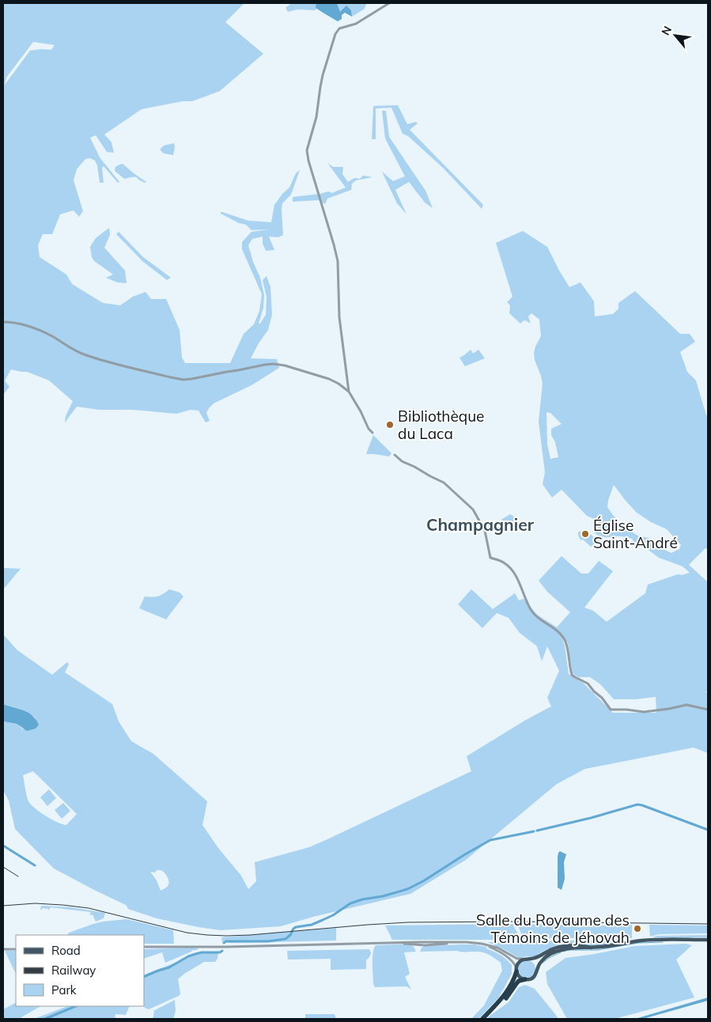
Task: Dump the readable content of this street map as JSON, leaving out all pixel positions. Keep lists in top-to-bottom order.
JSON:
{
  "districts": ["Champagnier"],
  "places": ["Bibliothèque du Laca", "Église Saint-André", "Salle du Royaume des Témoins de Jéhovah"],
  "legend": ["Road", "Railway", "Park"],
  "north": "top left"
}
